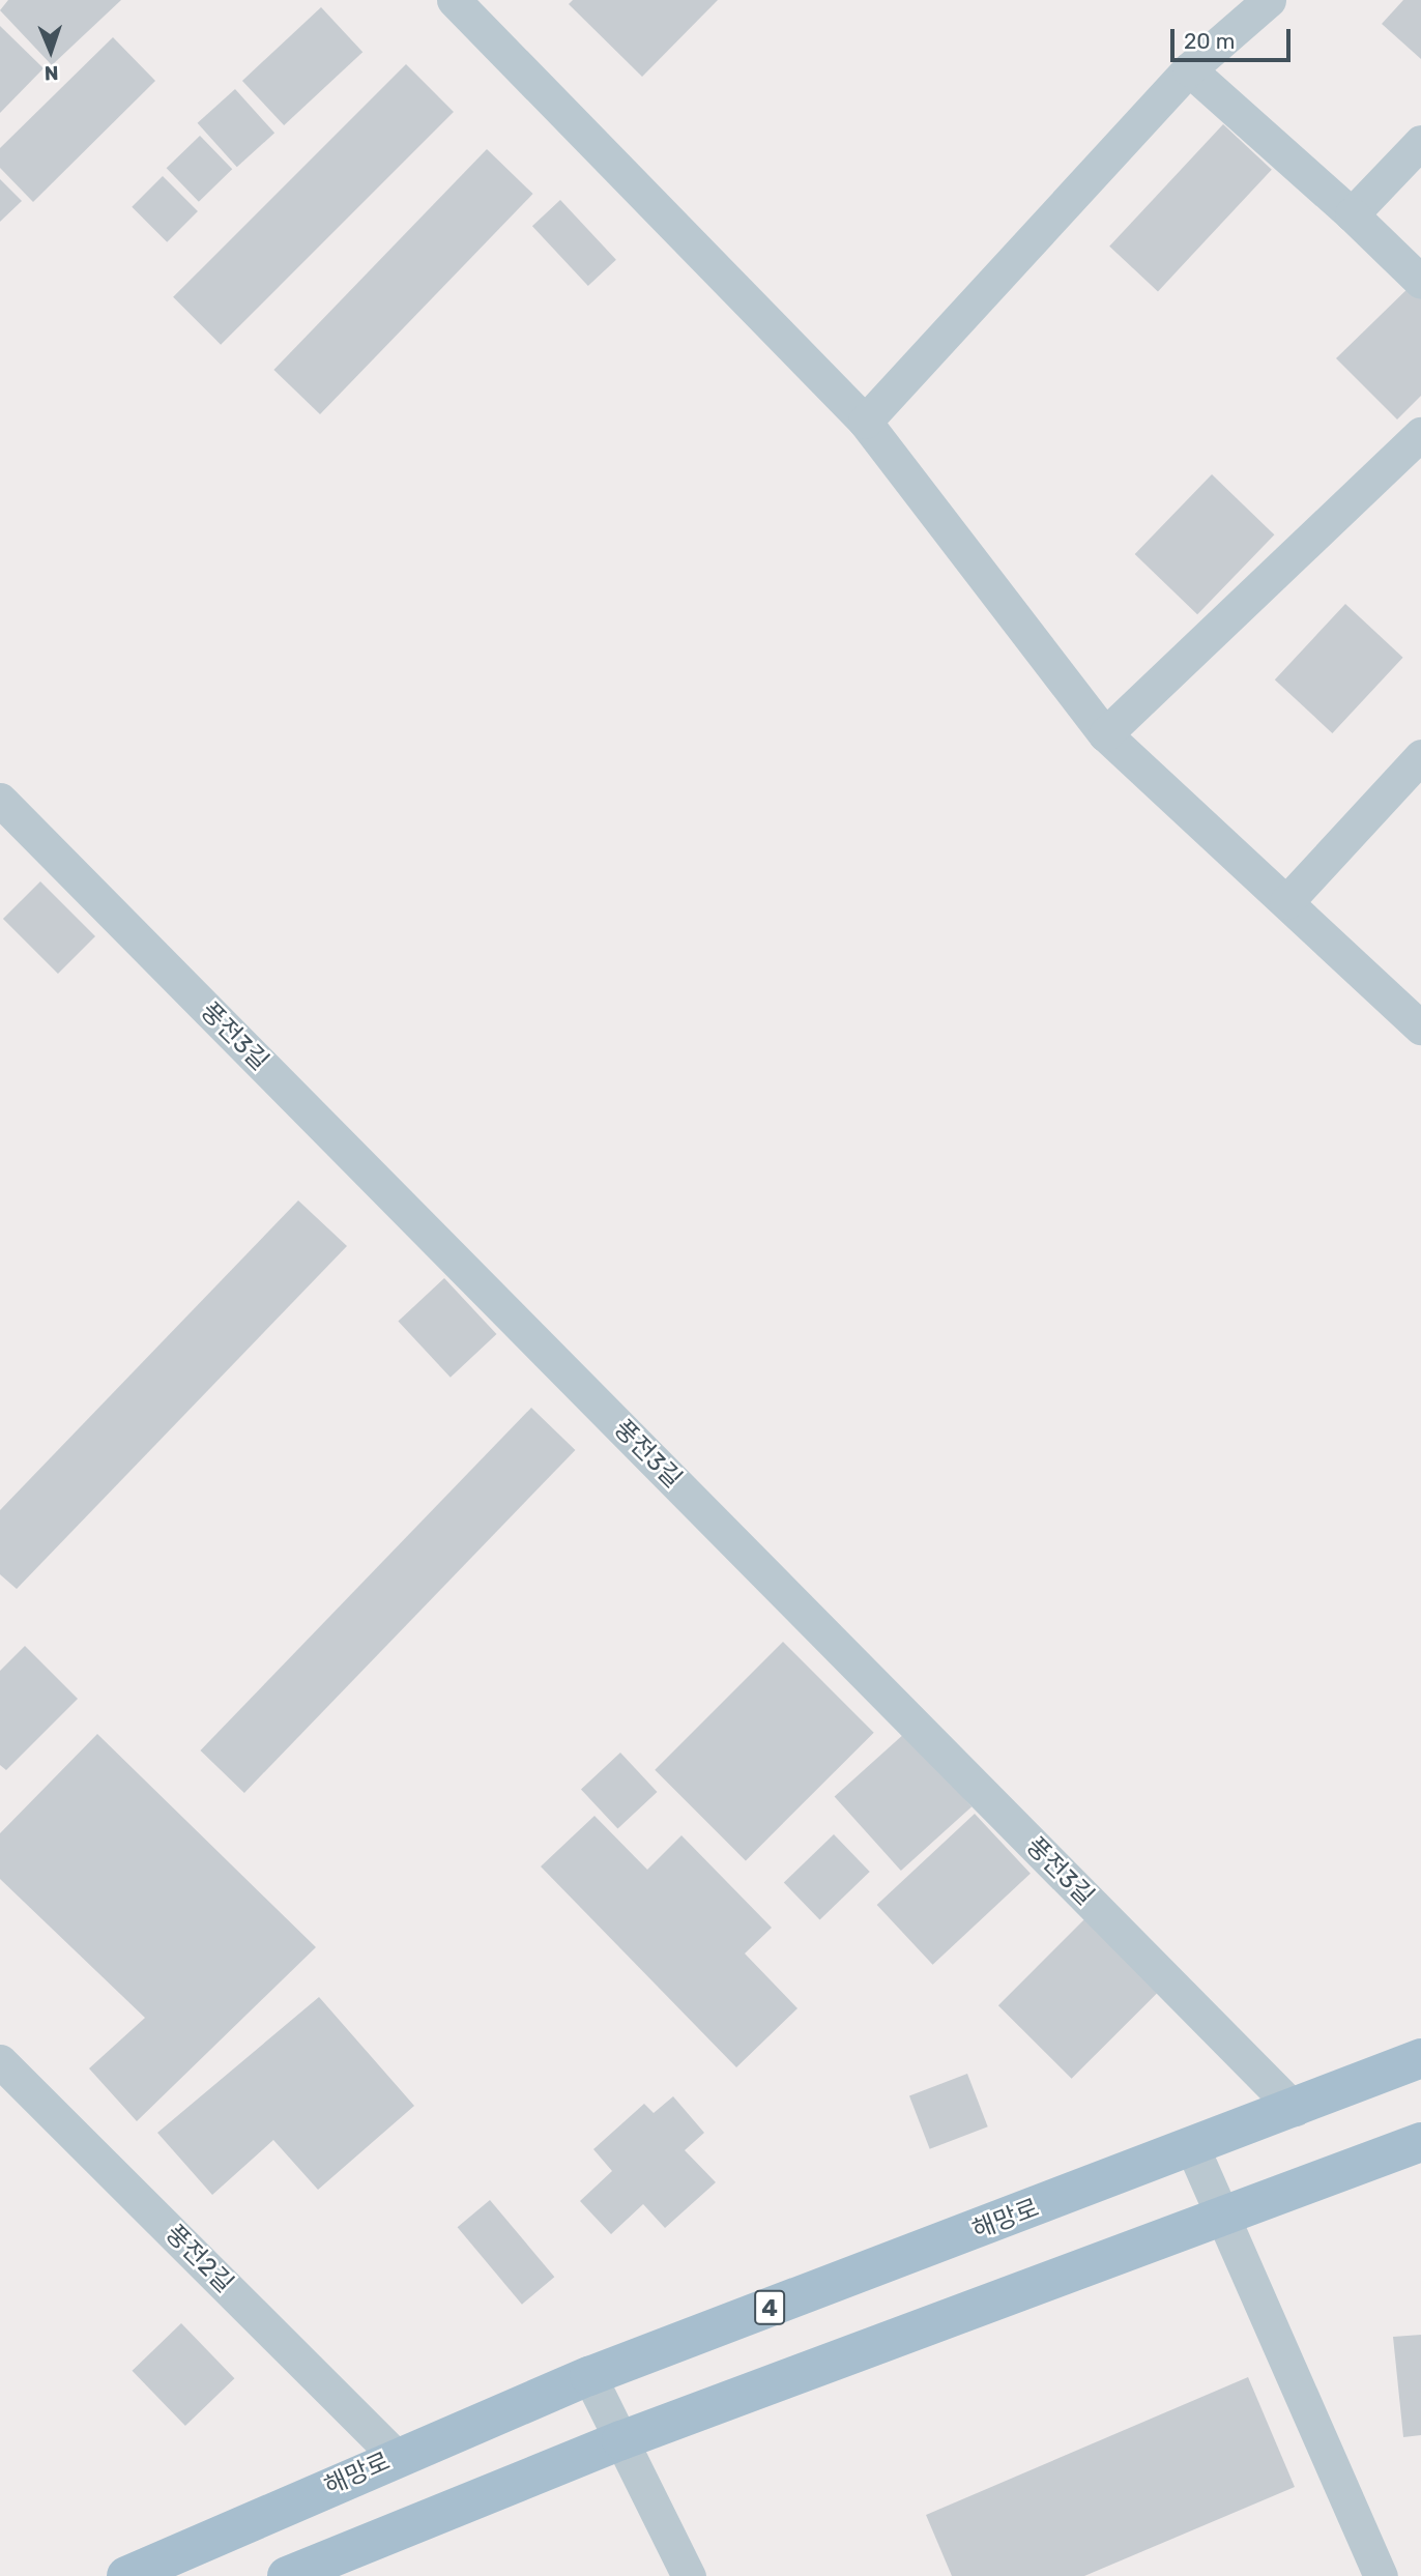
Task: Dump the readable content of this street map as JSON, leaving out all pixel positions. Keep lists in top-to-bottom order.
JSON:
{
  "streets": {
    "main road": ["해망로", "4"],
    "street": ["풍전3길", "풍전2길"]
  },
  "crossings": [
    ["풍전3길", "해망로"],
    ["해망로", "풍전2길"]
  ],
  "scale_bar": "20 m",
  "north": "bottom"
}
